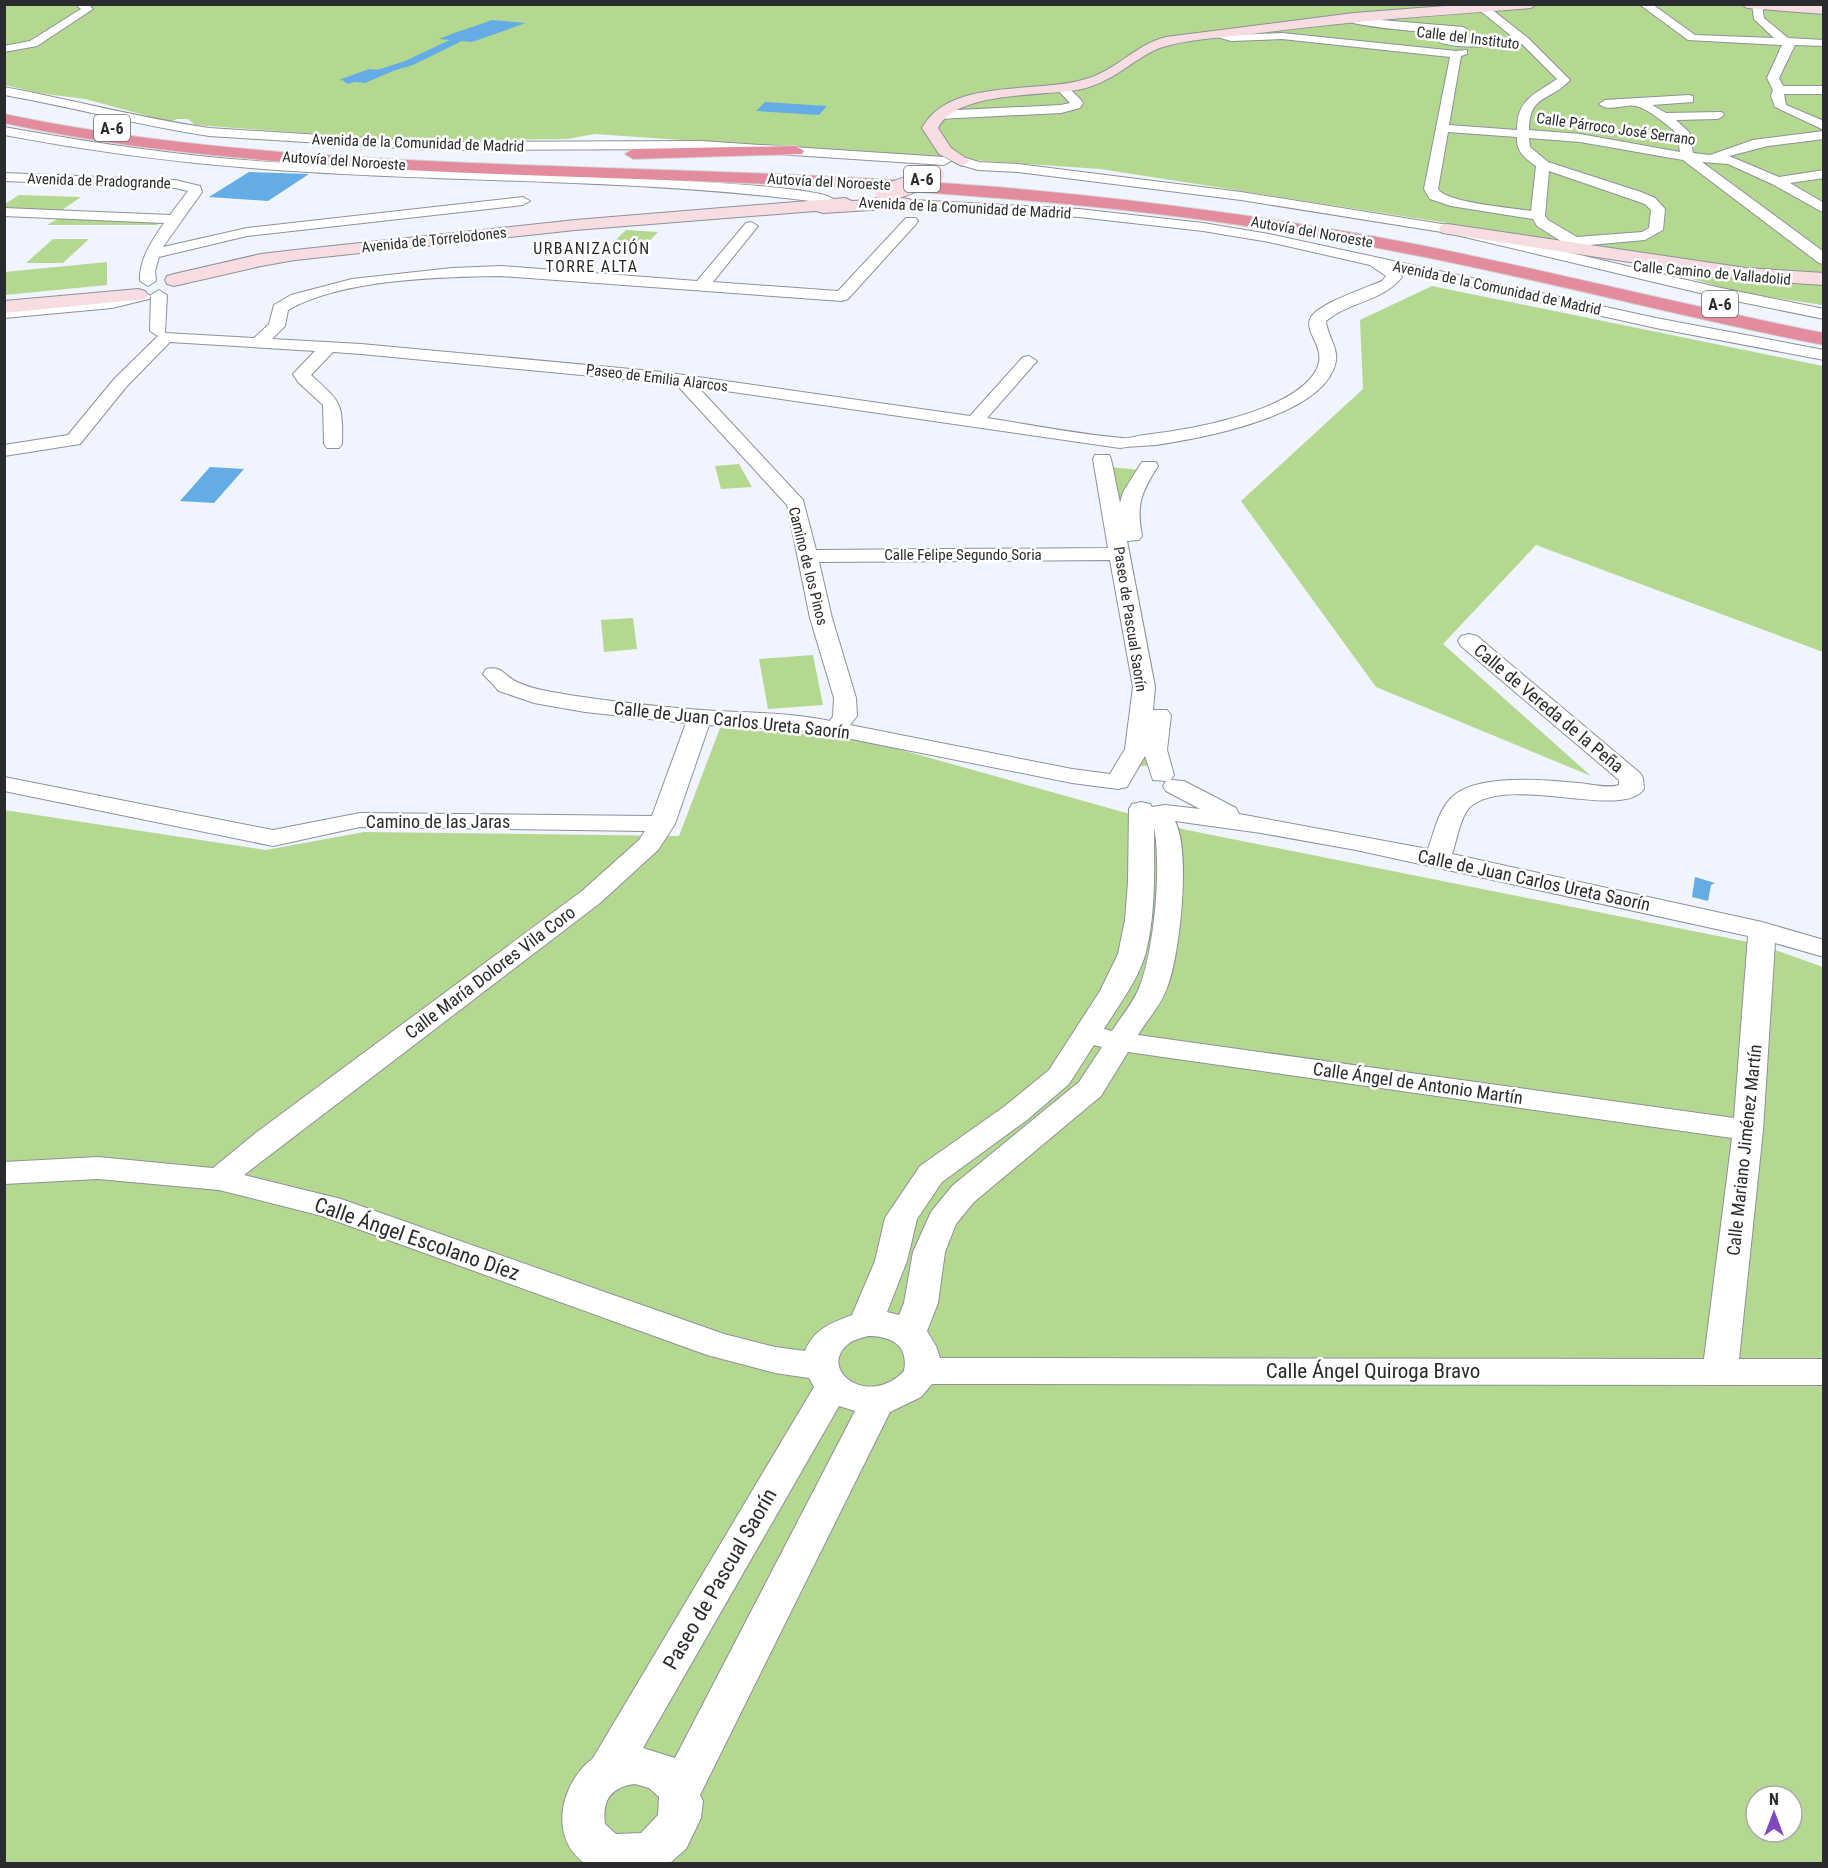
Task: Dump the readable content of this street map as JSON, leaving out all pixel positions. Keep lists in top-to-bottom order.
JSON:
{
  "streets": {
    "highway": ["A-6", "Autovía del Noroeste"],
    "street": [
      "Calle del Instituto",
      "Calle Párroco José Serrano",
      "Avenida de la Comunidad de Madrid",
      "Avenida de Pradogrande",
      "Avenida de Torrelodones",
      "Calle Camino de Valladolid",
      "Paseo de Emilia Alarcos",
      "Calle Felipe Segundo Soria",
      "Camino de los Pinos",
      "Paseo de Pascual Saorín",
      "Calle de Vereda de la Peña",
      "Calle de Juan Carlos Ureta Saorín",
      "Camino de las Jaras",
      "Calle María Dolores Vila Coro",
      "Calle Ángel de Antonio Martín",
      "Calle Mariano Jiménez Martín",
      "Calle Ángel Escolano Díez",
      "Calle Ángel Quiroga Bravo"
    ]
  },
  "crossings": [
    ["Avenida de la Comunidad de Madrid", "Autovía del Noroeste"],
    ["Avenida de la Comunidad de Madrid", "Avenida de Torrelodones"],
    ["Autovía del Noroeste", "Avenida de Torrelodones"],
    ["Avenida de Pradogrande", "Avenida de Torrelodones"],
    ["Avenida de Pradogrande", "Paseo de Emilia Alarcos"],
    ["Paseo de Emilia Alarcos", "Camino de los Pinos"],
    ["Paseo de Emilia Alarcos", "Paseo de Pascual Saorín"],
    ["Calle Felipe Segundo Soria", "Camino de los Pinos"],
    ["Calle Felipe Segundo Soria", "Paseo de Pascual Saorín"],
    ["Camino de los Pinos", "Calle de Juan Carlos Ureta Saorín"],
    ["Paseo de Pascual Saorín", "Calle de Juan Carlos Ureta Saorín"],
    ["Paseo de Pascual Saorín", "Calle Ángel Escolano Díez"],
    ["Paseo de Pascual Saorín", "Calle Ángel Quiroga Bravo"],
    ["Calle de Vereda de la Peña", "Calle de Juan Carlos Ureta Saorín"],
    ["Calle de Juan Carlos Ureta Saorín", "Calle María Dolores Vila Coro"],
    ["Calle de Juan Carlos Ureta Saorín", "Calle Mariano Jiménez Martín"],
    ["Camino de las Jaras", "Calle María Dolores Vila Coro"],
    ["Calle María Dolores Vila Coro", "Calle Ángel Escolano Díez"],
    ["Calle Ángel de Antonio Martín", "Calle Mariano Jiménez Martín"],
    ["Calle Mariano Jiménez Martín", "Calle Ángel Quiroga Bravo"],
    ["Calle Ángel Escolano Díez", "Calle Ángel Quiroga Bravo"]
  ],
  "districts": ["URBANIZACIÓN TORRE ALTA"],
  "north": "top"
}
